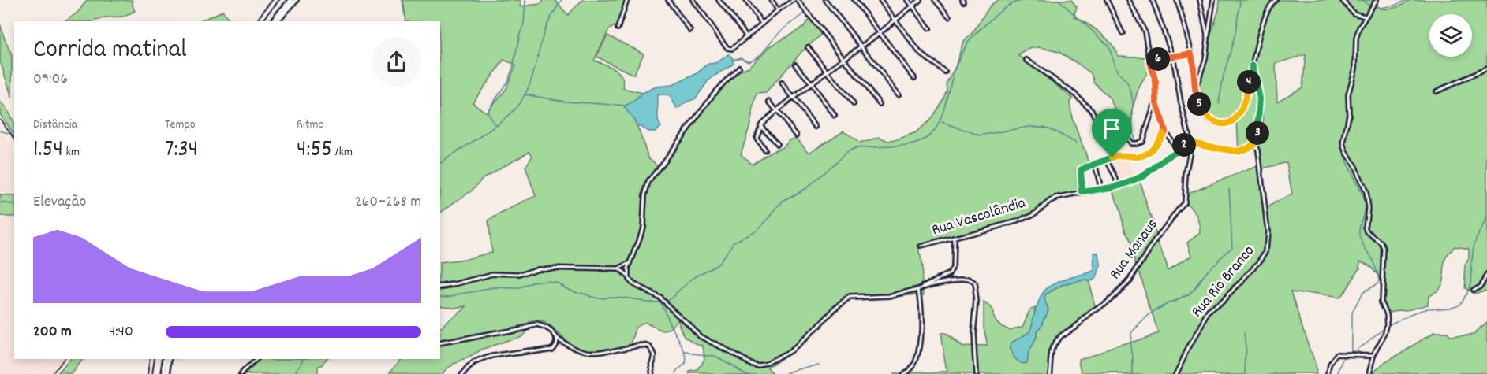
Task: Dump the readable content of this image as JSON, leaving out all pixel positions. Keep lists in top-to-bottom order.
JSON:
{
  "streets": {
    "street": ["Rua Vascolândia", "Rua Manaus", "Rua Rio Branco"]
  },
  "crossings": [
    ["Rua Vascolândia", "Rua Manaus"]
  ],
  "page": {
    "heading": ["Corrida matinal", "09:06"],
    "pins": [
      "6",
      "4",
      "5",
      "3",
      "2"
    ],
    "stats": [
      ["Distância", "1.54 km"],
      ["Tempo", "7:34"],
      ["Ritmo", "4:55 /km"]
    ],
    "chart": ["Elevação", "260–268 m"],
    "list": [
      {
        "name": "200 m",
        "note": "4:40"
      }
    ]
  }
}
